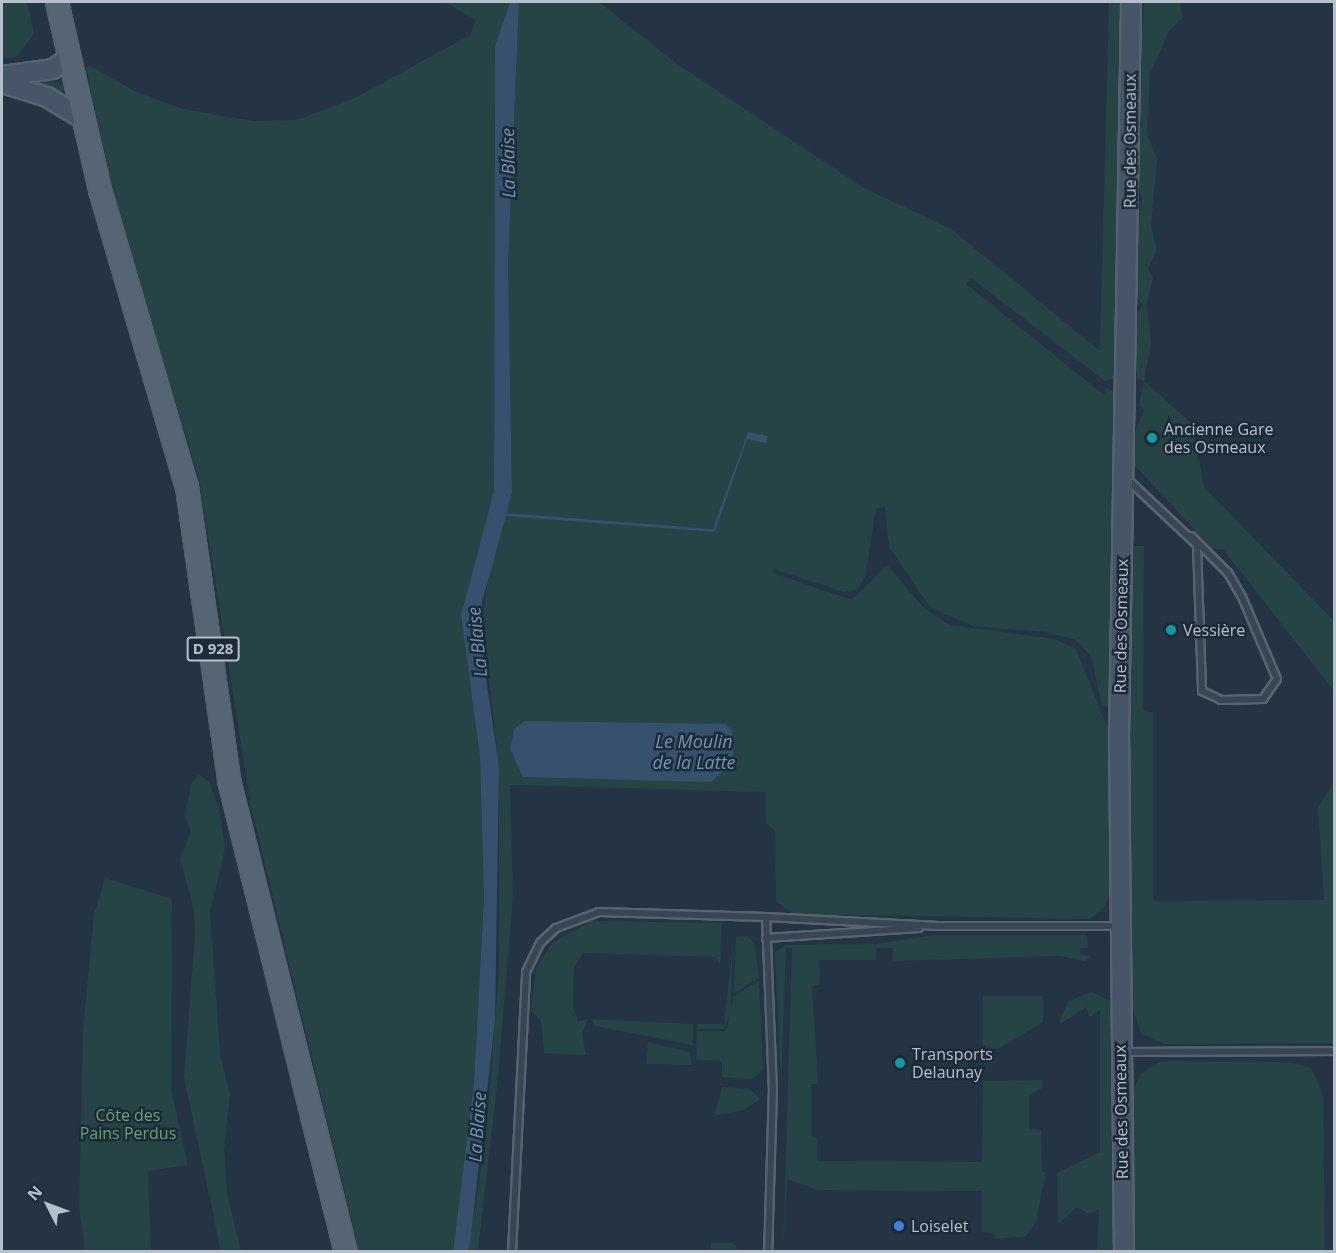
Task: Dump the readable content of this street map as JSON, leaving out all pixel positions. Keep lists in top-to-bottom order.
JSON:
{
  "streets": {
    "main road": ["Rue des Osmeaux", "D 928"]
  },
  "water": ["La Blaise", "Le Moulin de la Latte"],
  "parks": ["Côte des Pains Perdus"],
  "places": [
    "Ancienne Gare des Osmeaux",
    "Vessière",
    "Transports Delaunay",
    "Loiselet"
  ],
  "north": "top left"
}
